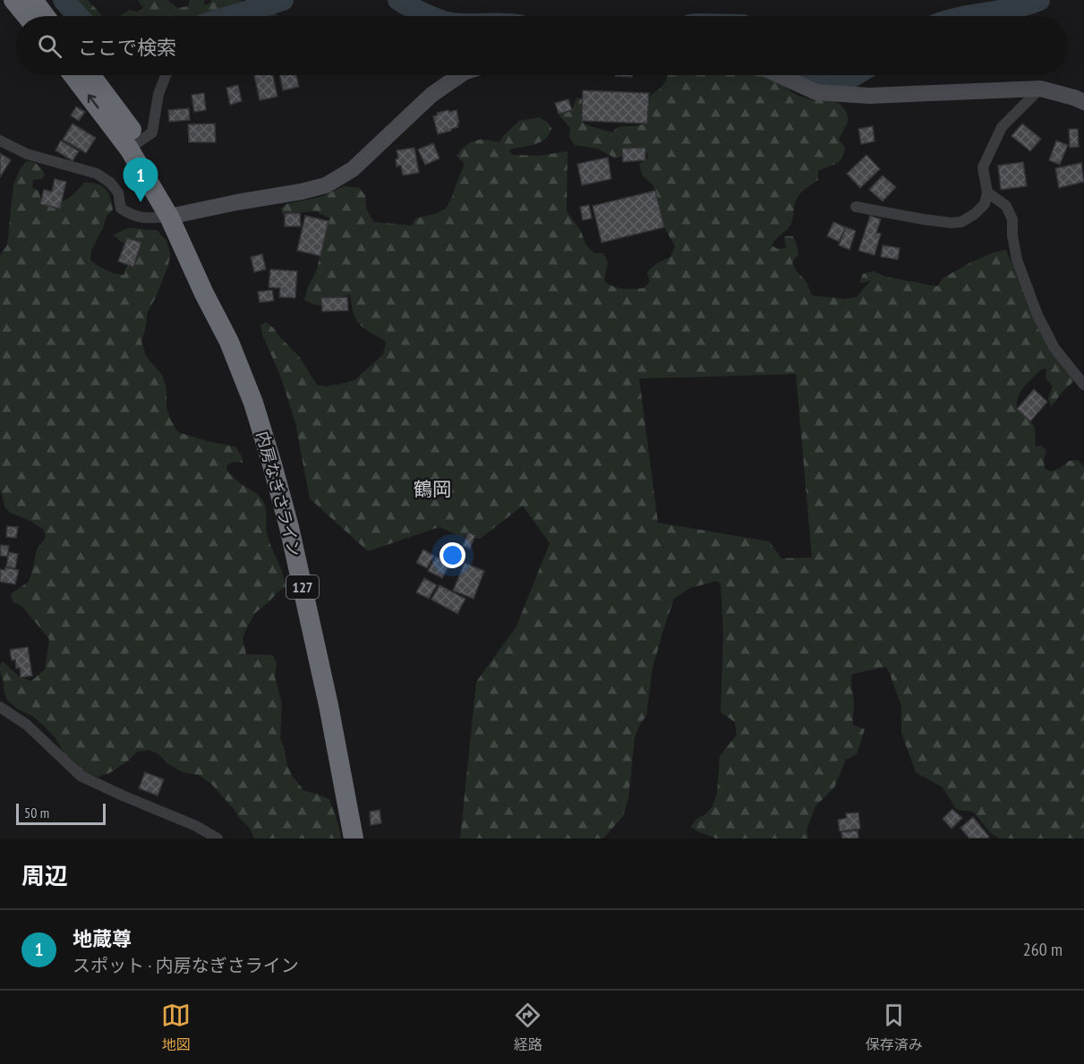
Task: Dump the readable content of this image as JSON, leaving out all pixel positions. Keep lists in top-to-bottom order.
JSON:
{
  "streets": {
    "highway": ["内房なぎさライン", "127"]
  },
  "districts": ["鶴岡"],
  "scale_bar": "50 m",
  "page": {
    "search": "ここで検索",
    "pins": "1",
    "scale": "50 m",
    "heading": "周辺",
    "list": [
      {
        "mark": "1",
        "name": "地蔵尊",
        "note": "スポット · 内房なぎさライン",
        "value": "260 m"
      }
    ],
    "nav": ["地図", "経路", "保存済み"]
  }
}
